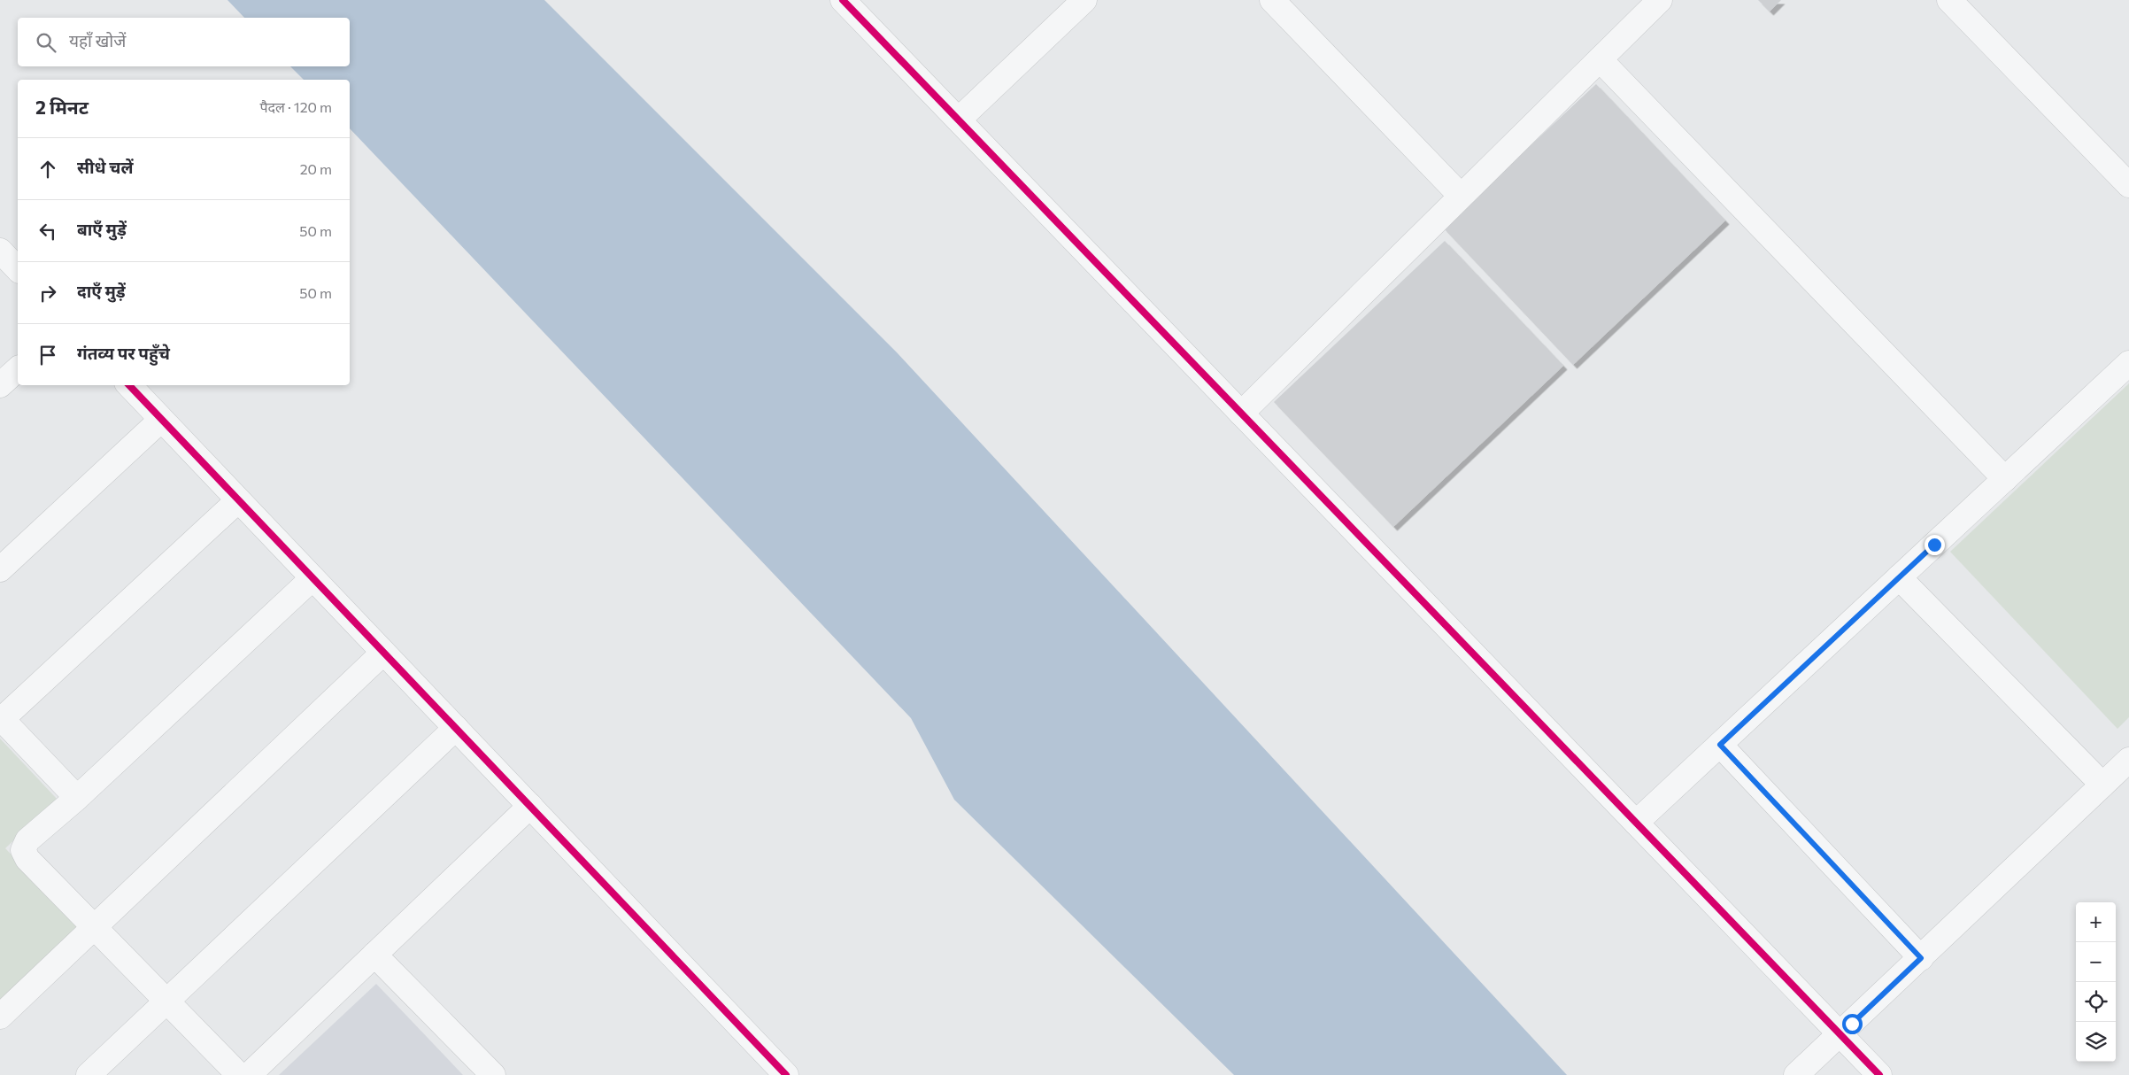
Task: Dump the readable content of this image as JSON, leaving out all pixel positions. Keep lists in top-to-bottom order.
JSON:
{
  "page": {
    "search": "यहाँ खोजें",
    "heading": ["2 मिनट", "पैदल · 120 m"],
    "list": [
      ["सीधे चलें", "20 m"],
      ["बाएँ मुड़ें", "50 m"],
      ["दाएँ मुड़ें", "50 m"],
      "गंतव्य पर पहुँचे"
    ],
    "map_buttons": ["+", "−"]
  }
}
